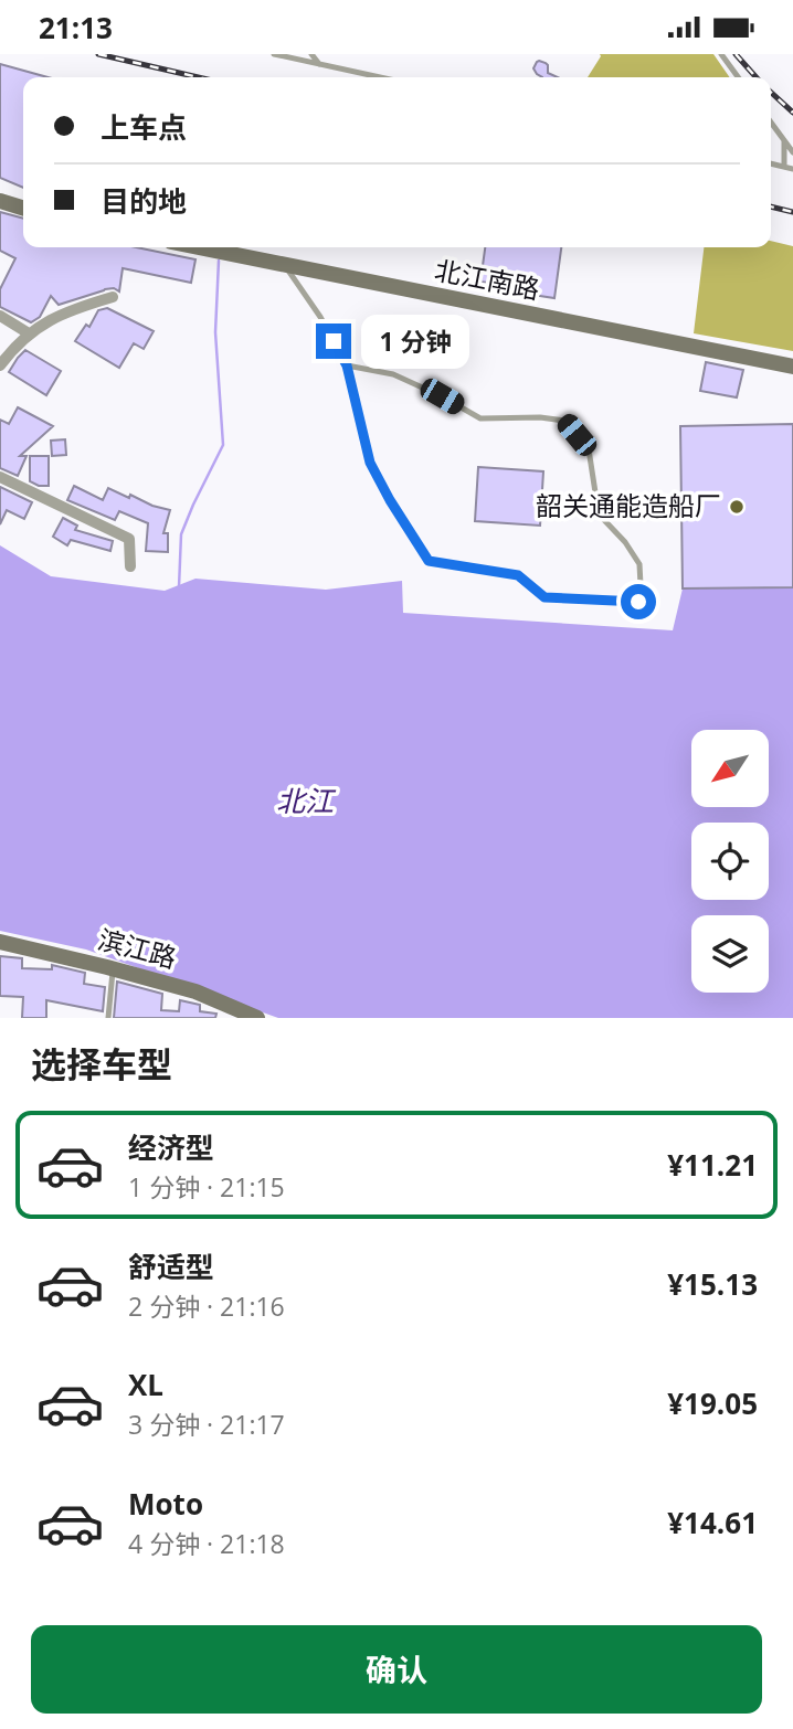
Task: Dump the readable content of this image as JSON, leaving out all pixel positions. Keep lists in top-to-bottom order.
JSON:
{
  "streets": {
    "street": ["北江南路", "滨江路"]
  },
  "water": ["北江"],
  "places": ["韶关通能造船厂"],
  "north": "bottom left",
  "page": {
    "status": "21:13",
    "banner": ["上车点", "目的地"],
    "bubble": "1 分钟",
    "heading": "选择车型",
    "list": [
      {
        "name": "经济型",
        "note": "1 分钟 · 21:15",
        "value": "¥11.21"
      },
      {
        "name": "舒适型",
        "note": "2 分钟 · 21:16",
        "value": "¥15.13"
      },
      {
        "name": "XL",
        "note": "3 分钟 · 21:17",
        "value": "¥19.05"
      },
      {
        "name": "Moto",
        "note": "4 分钟 · 21:18",
        "value": "¥14.61"
      }
    ],
    "buttons": "确认"
  }
}
